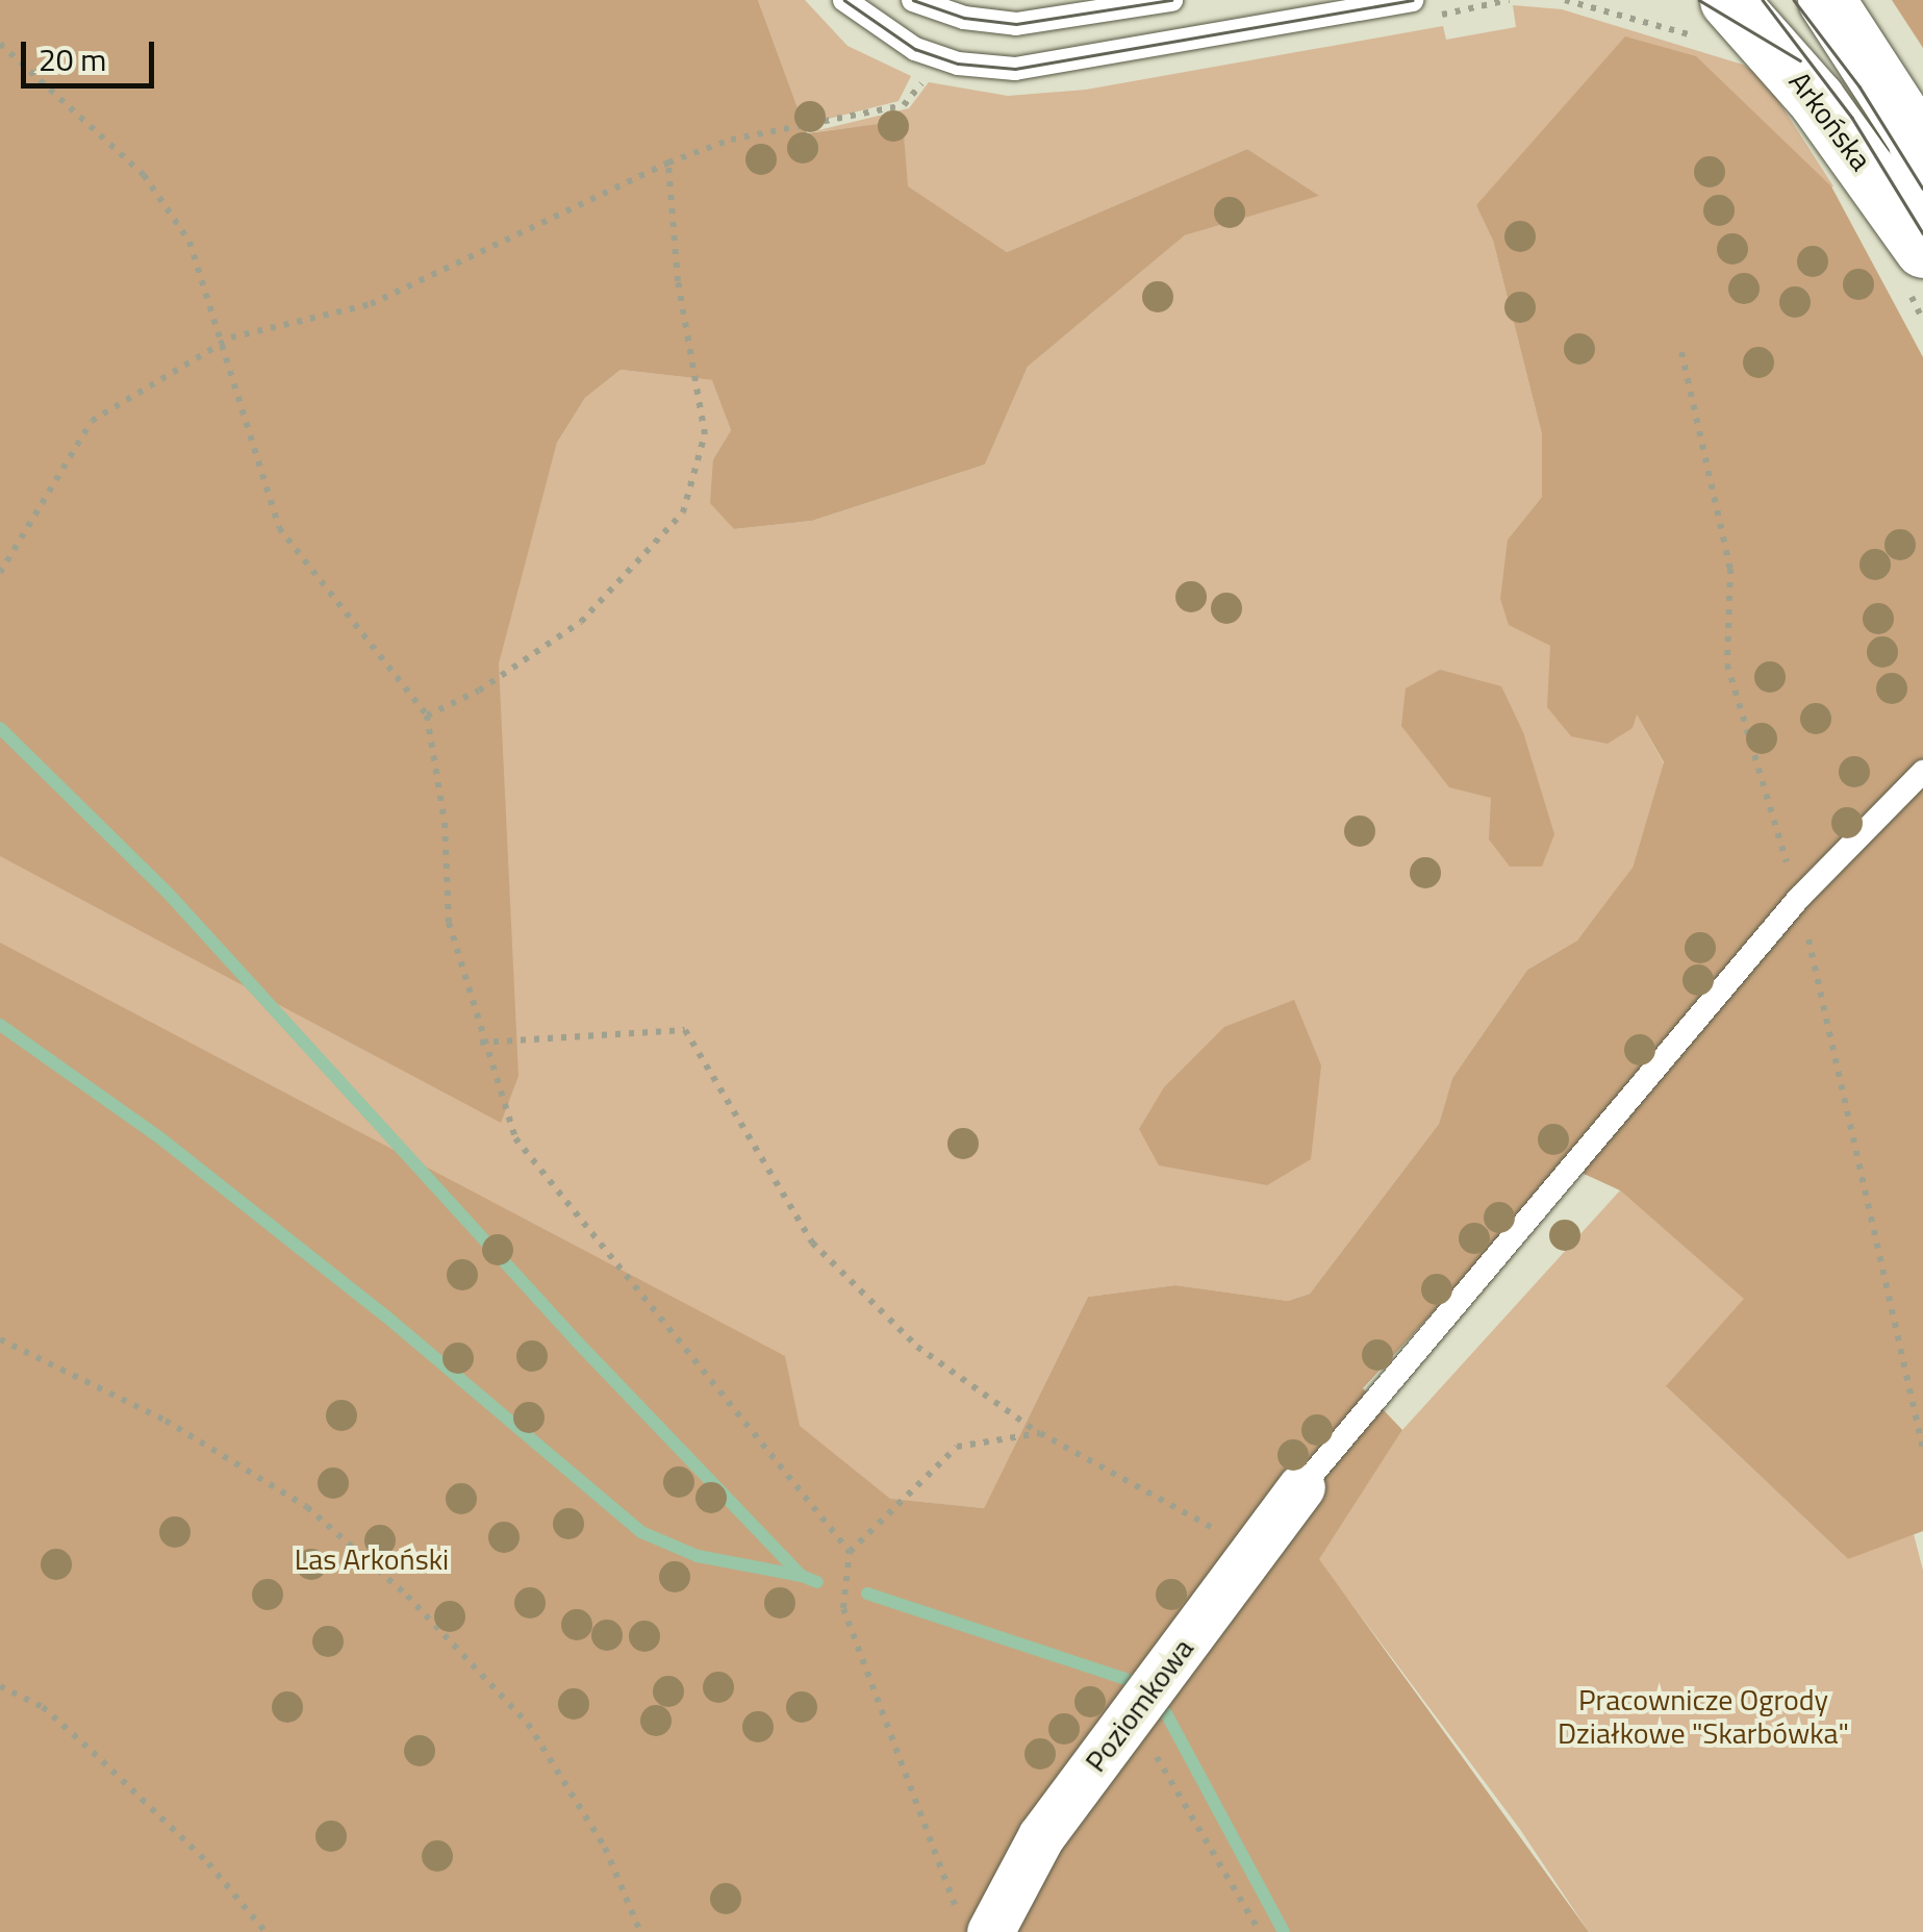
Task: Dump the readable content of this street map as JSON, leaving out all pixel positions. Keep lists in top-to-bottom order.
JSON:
{
  "streets": {
    "street": ["Arkońska", "Poziomkowa"]
  },
  "parks": ["Las Arkoński", "Pracownicze Ogrody Działkowe \"Skarbówka\""],
  "scale_bar": "20 m"
}
